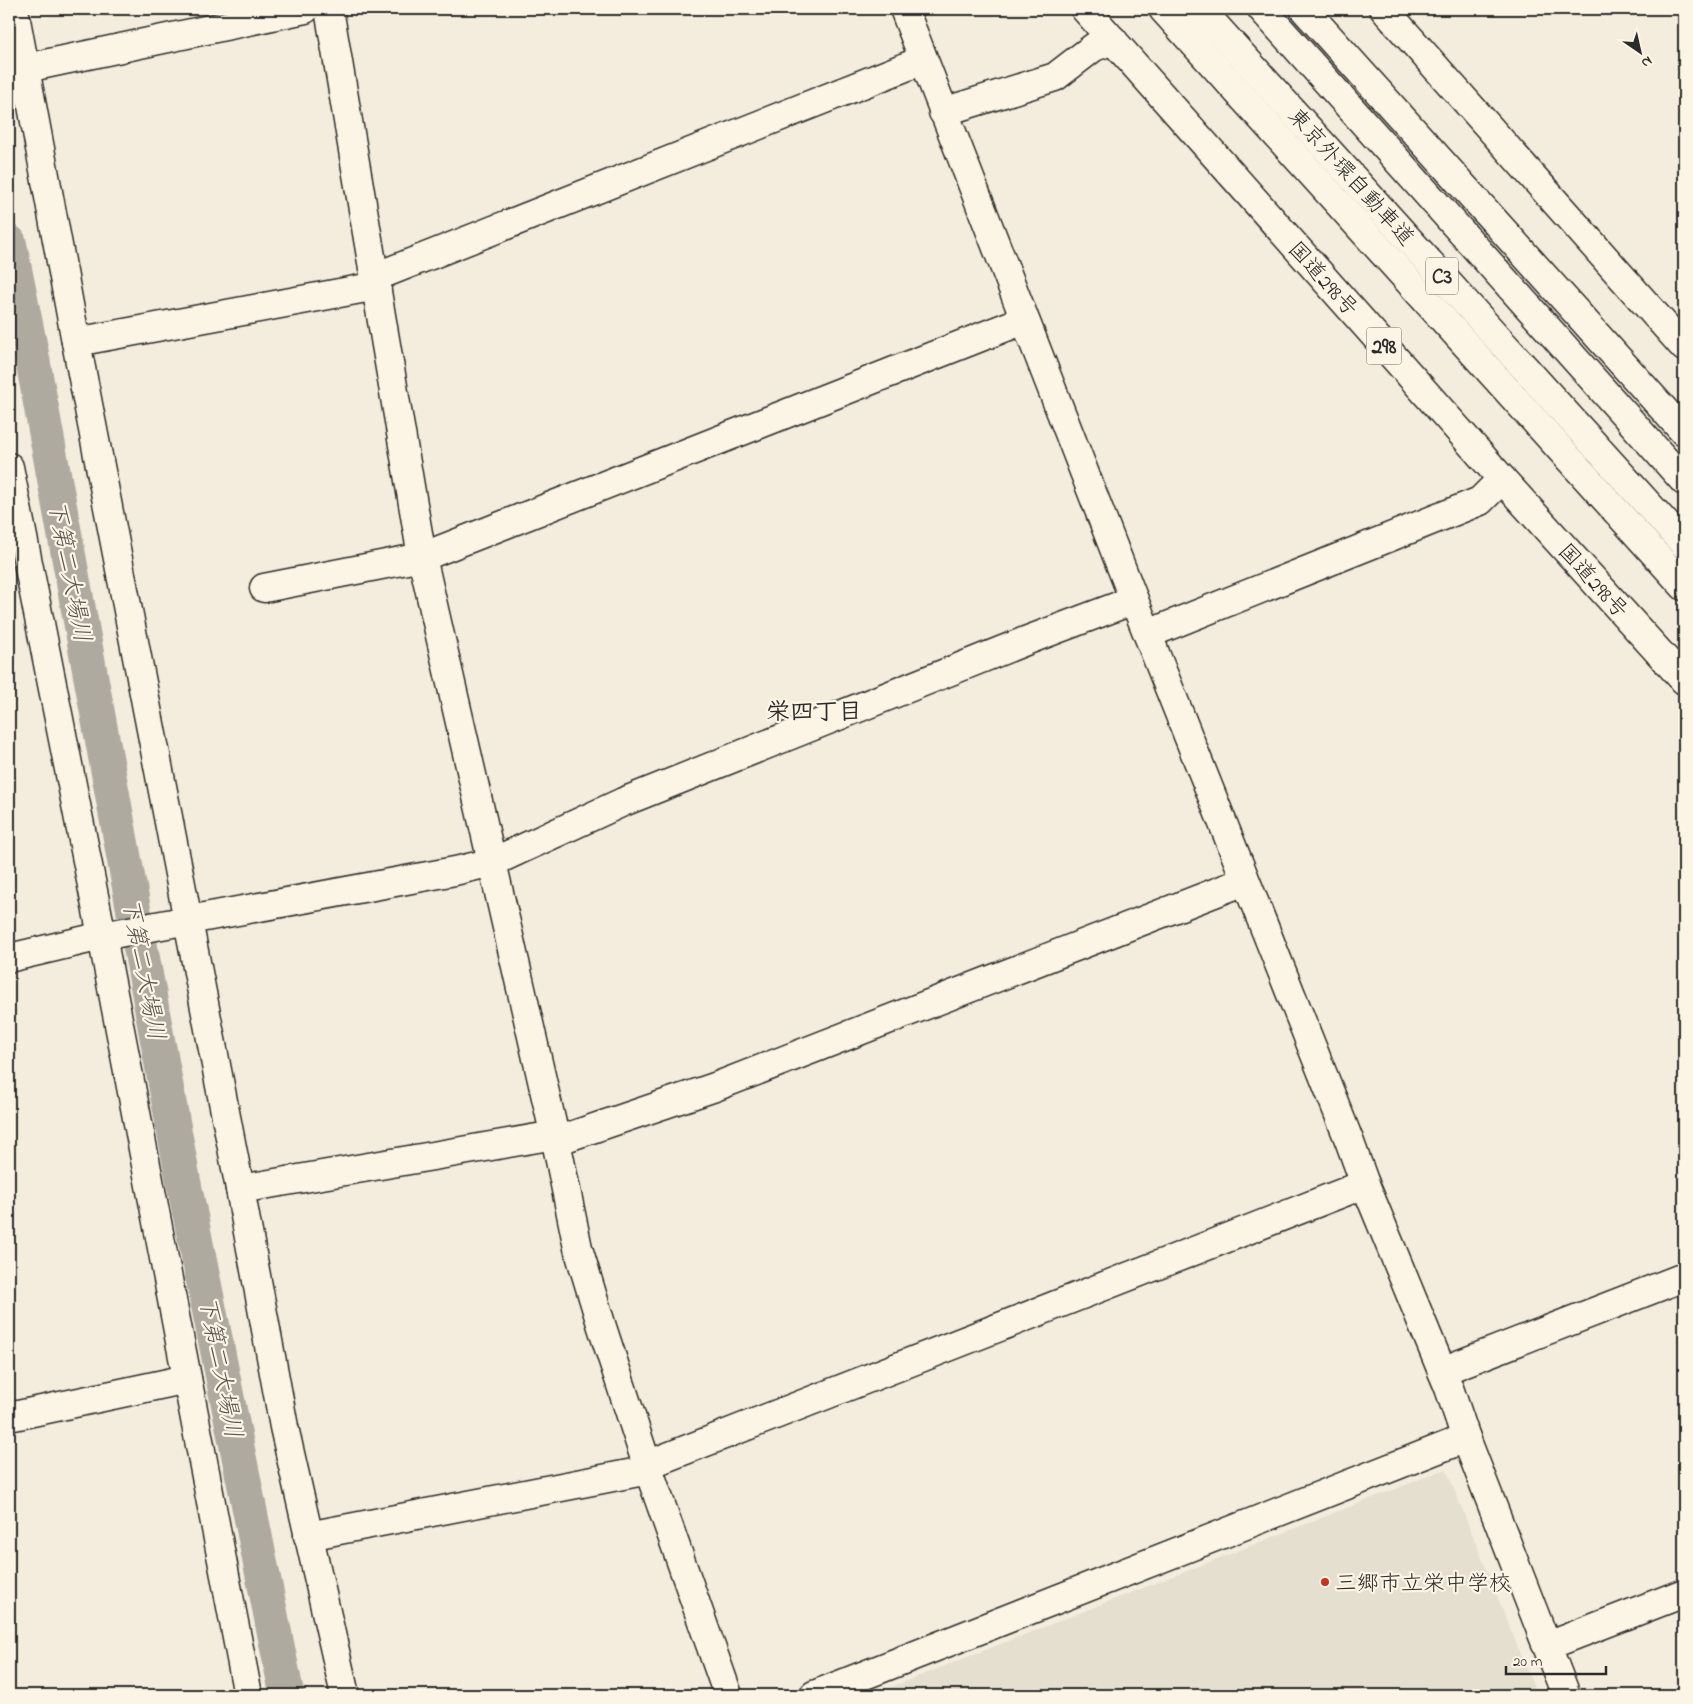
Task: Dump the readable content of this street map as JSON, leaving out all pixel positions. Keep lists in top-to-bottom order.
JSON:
{
  "streets": {
    "main road": [
      "東京外環自動車道",
      "C3",
      "国道298号",
      "298"
    ]
  },
  "districts": ["栄四丁目"],
  "water": ["下第二大場川"],
  "places": ["三郷市立栄中学校"],
  "scale_bar": "20 m",
  "north": "bottom right"
}
